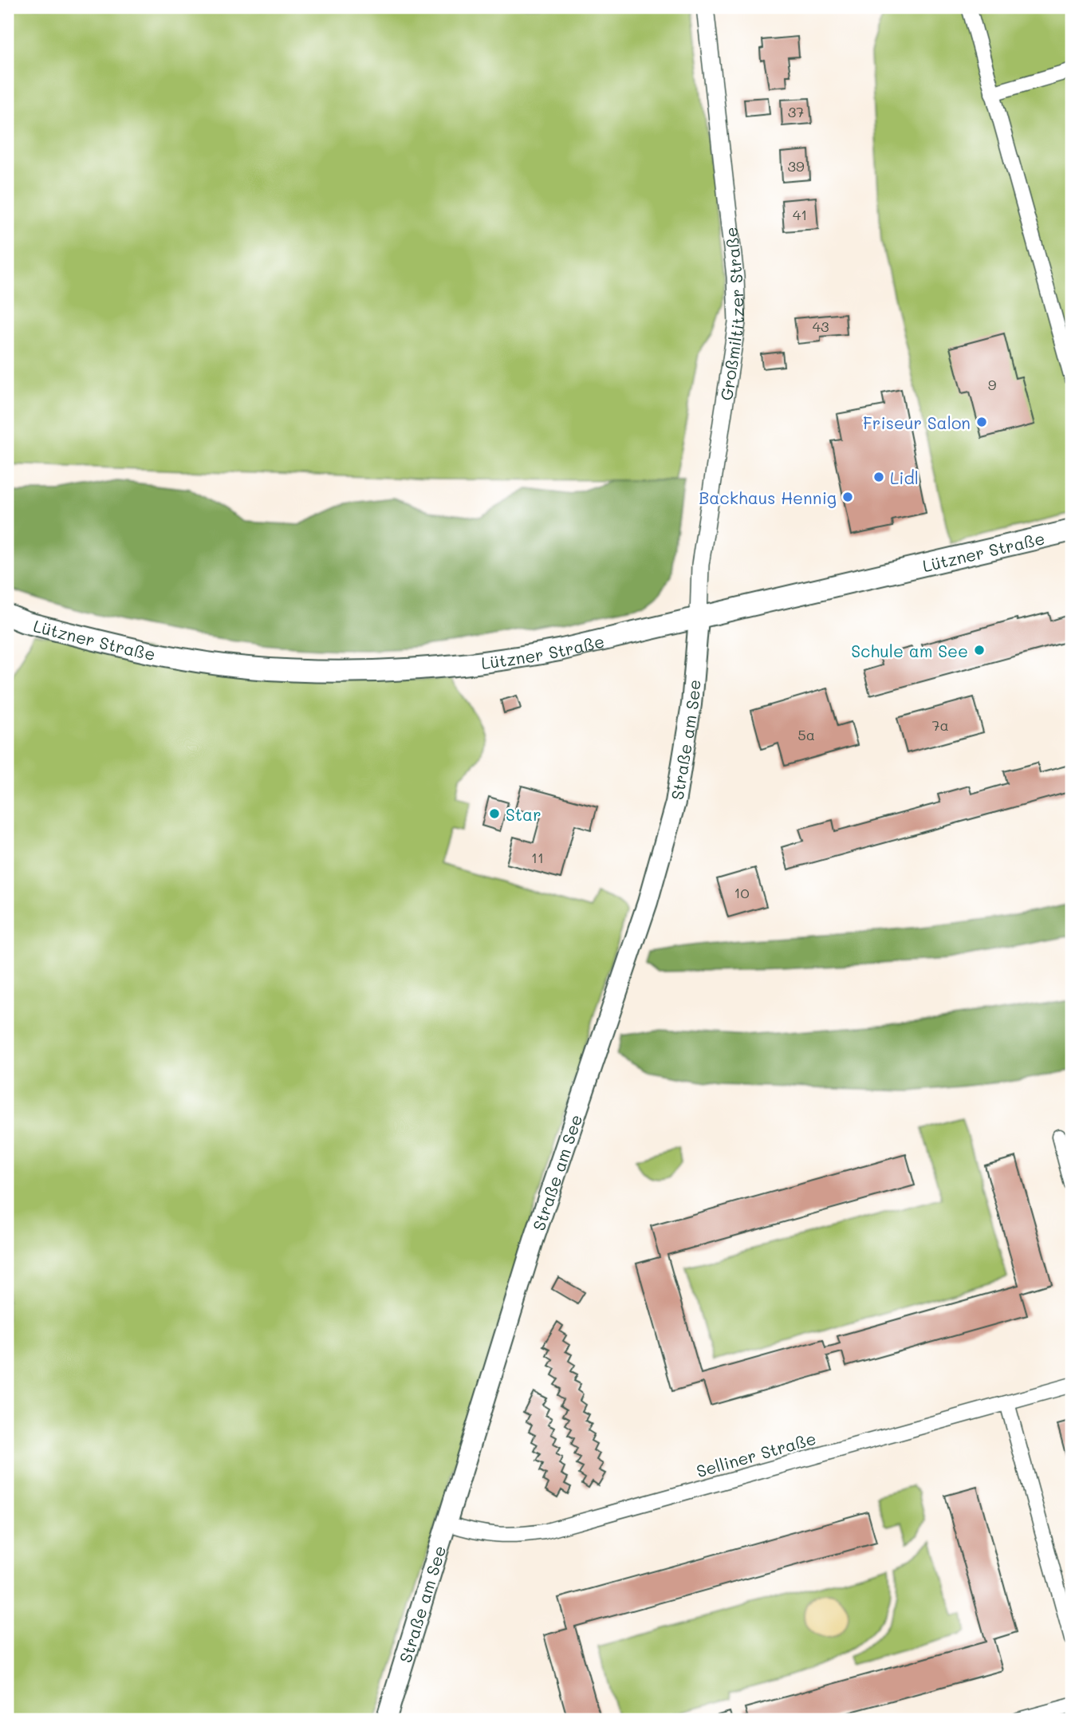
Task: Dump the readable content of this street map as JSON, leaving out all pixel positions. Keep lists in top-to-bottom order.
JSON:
{
  "streets": {
    "main road": ["Lützner Straße", "Straße am See"],
    "street": ["Großmiltitzer Straße", "Selliner Straße"]
  },
  "crossings": [
    ["Großmiltitzer Straße", "Lützner Straße"],
    ["Großmiltitzer Straße", "Straße am See"],
    ["Lützner Straße", "Straße am See"],
    ["Straße am See", "Selliner Straße"]
  ],
  "places": [
    "Friseur Salon",
    "Lidl",
    "Backhaus Hennig",
    "Schule am See",
    "Star"
  ],
  "house_numbers": [
    "37",
    "39",
    "41",
    "43",
    "9",
    "7a",
    "5a",
    "11",
    "10"
  ]
}
